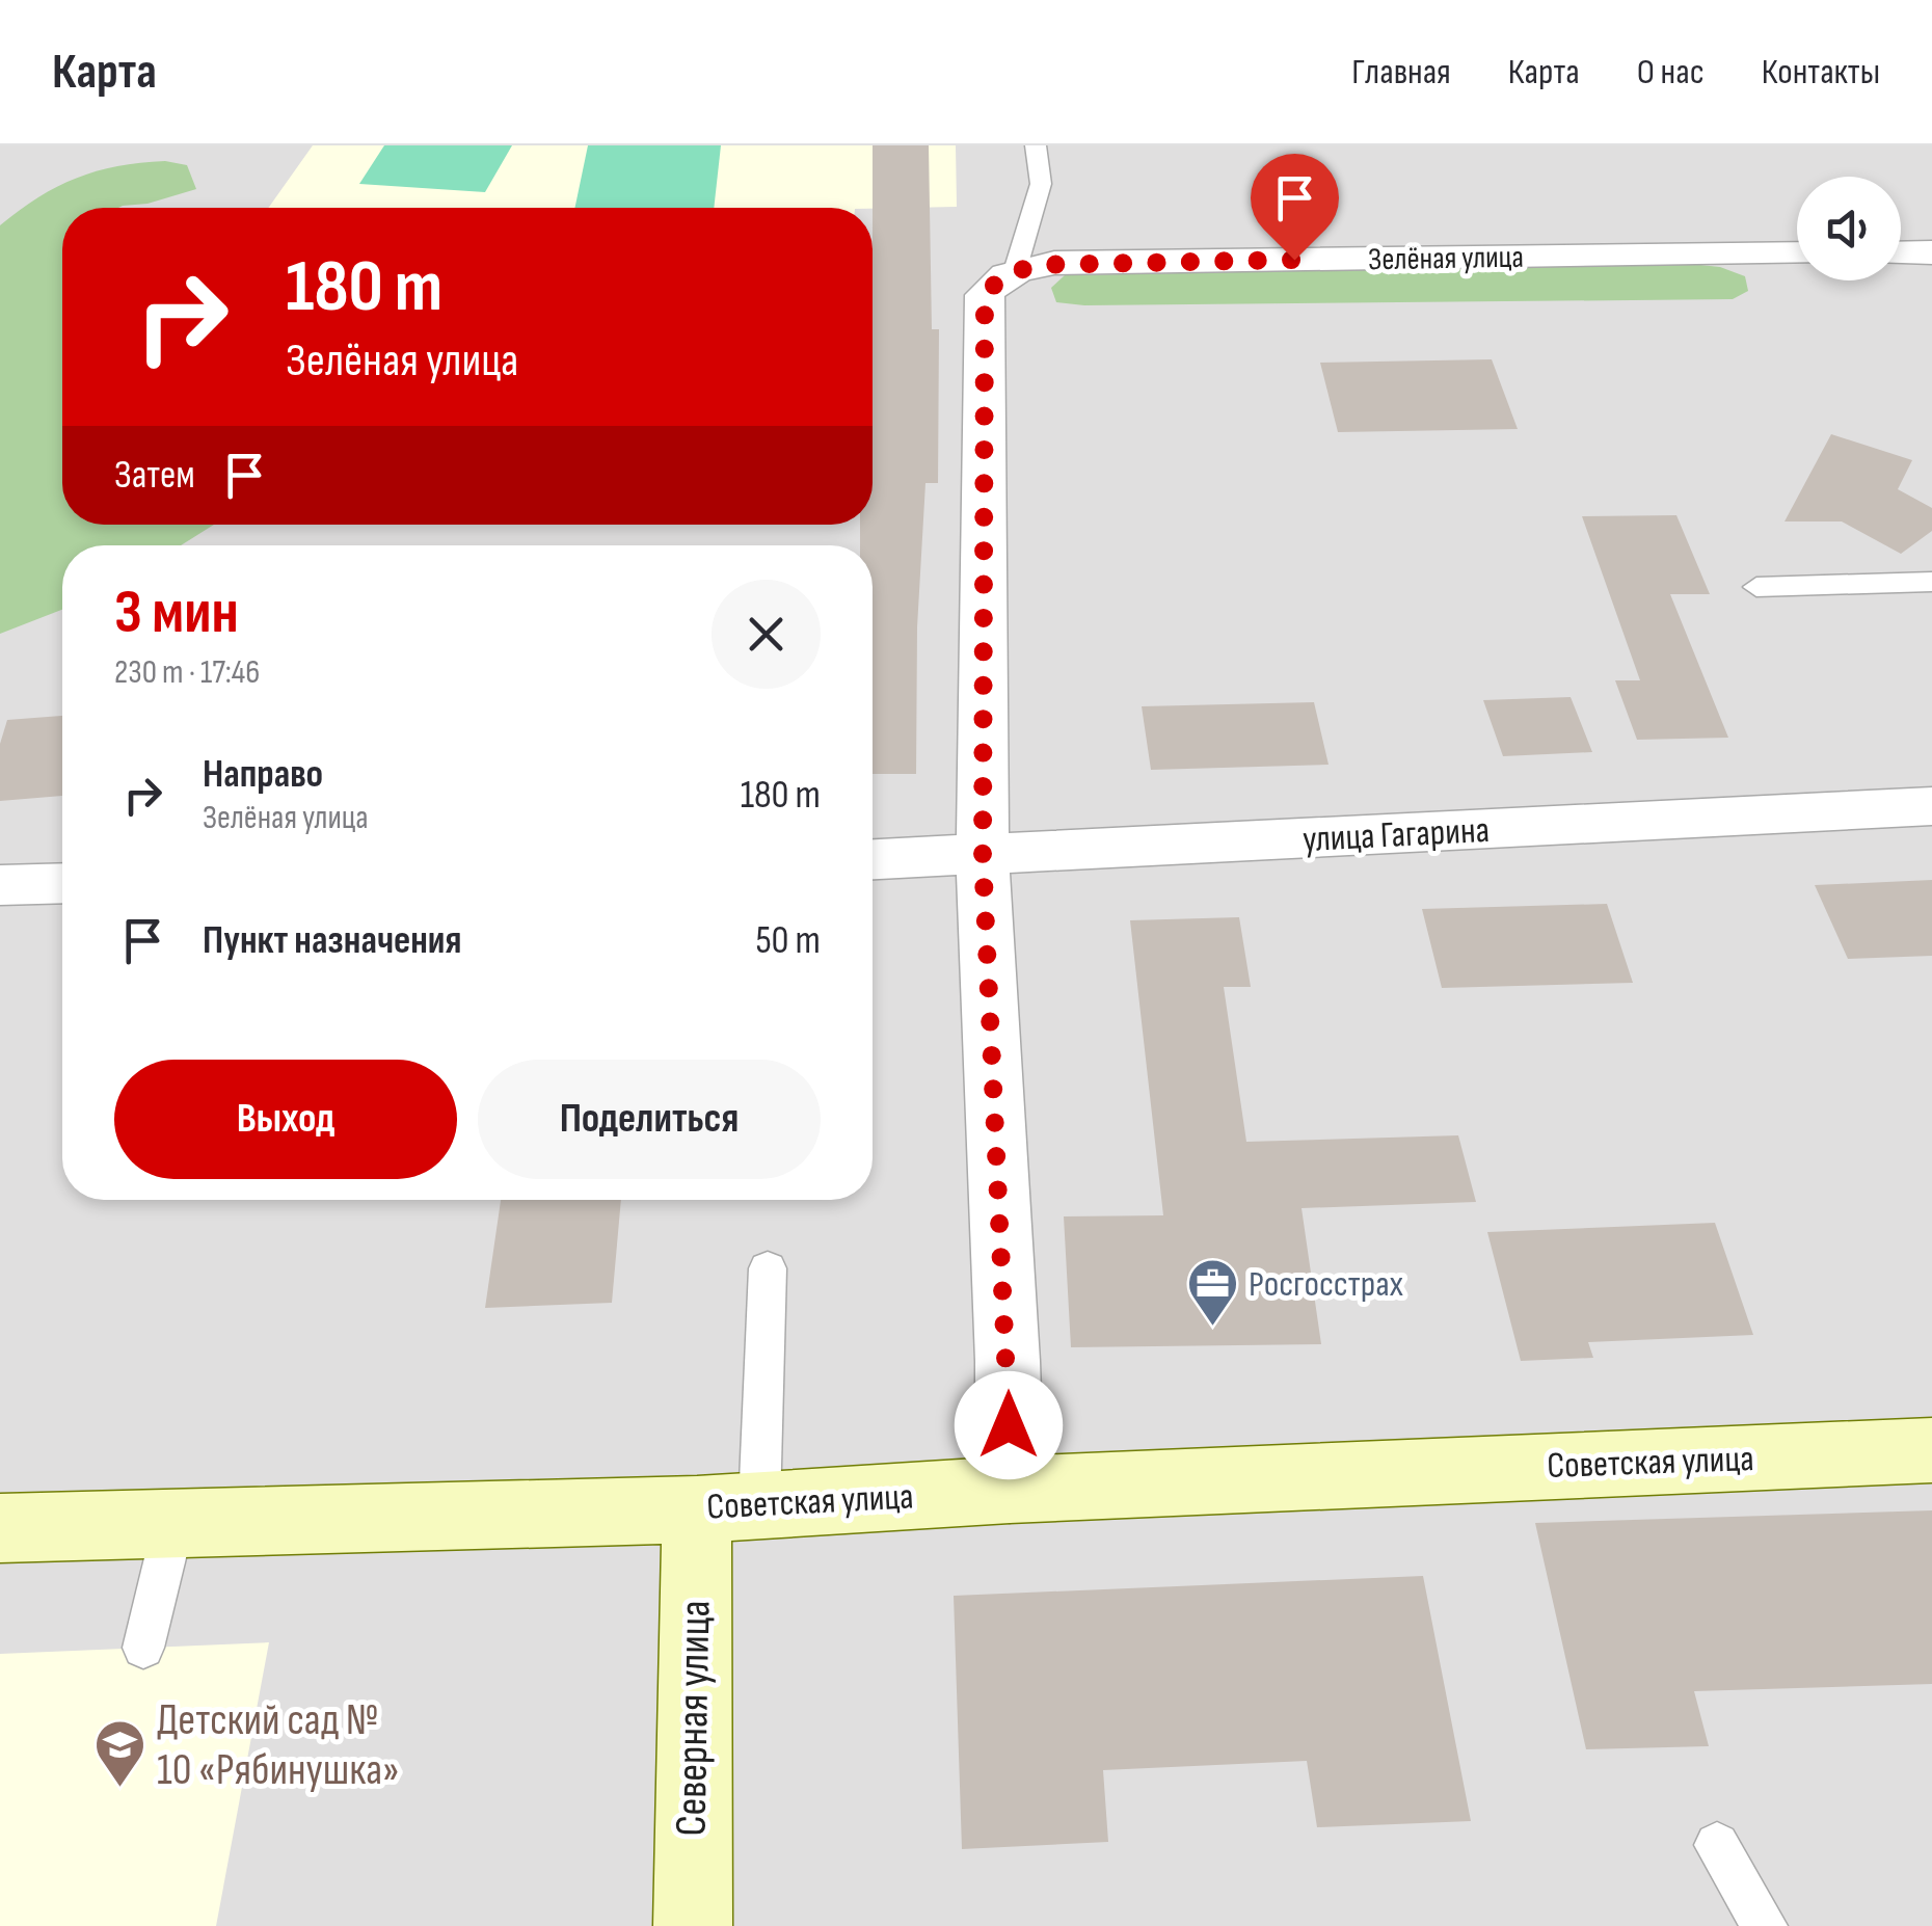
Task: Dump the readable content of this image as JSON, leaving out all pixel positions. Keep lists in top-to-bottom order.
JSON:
{
  "streets": {
    "street": [
      "Зелёная улица",
      "улица Гагарина",
      "Советская улица",
      "Северная улица"
    ]
  },
  "crossings": [
    ["Советская улица", "Северная улица"]
  ],
  "places": {
    "office": ["Росгосстрах"],
    "school or university": ["Детский сад № 10 «Рябинушка»"]
  },
  "page": {
    "header": "Карта",
    "nav": [
      "Главная",
      "Карта",
      "О нас",
      "Контакты"
    ],
    "turn": ["180 m", "Зелёная улица"],
    "then": "Затем",
    "heading": ["3 мин", "230 m · 17:46"],
    "list": [
      {
        "name": "Направо",
        "note": "Зелёная улица",
        "value": "180 m"
      },
      {
        "name": "Пункт назначения",
        "value": "50 m"
      }
    ],
    "buttons": ["Выход", "Поделиться"]
  }
}
